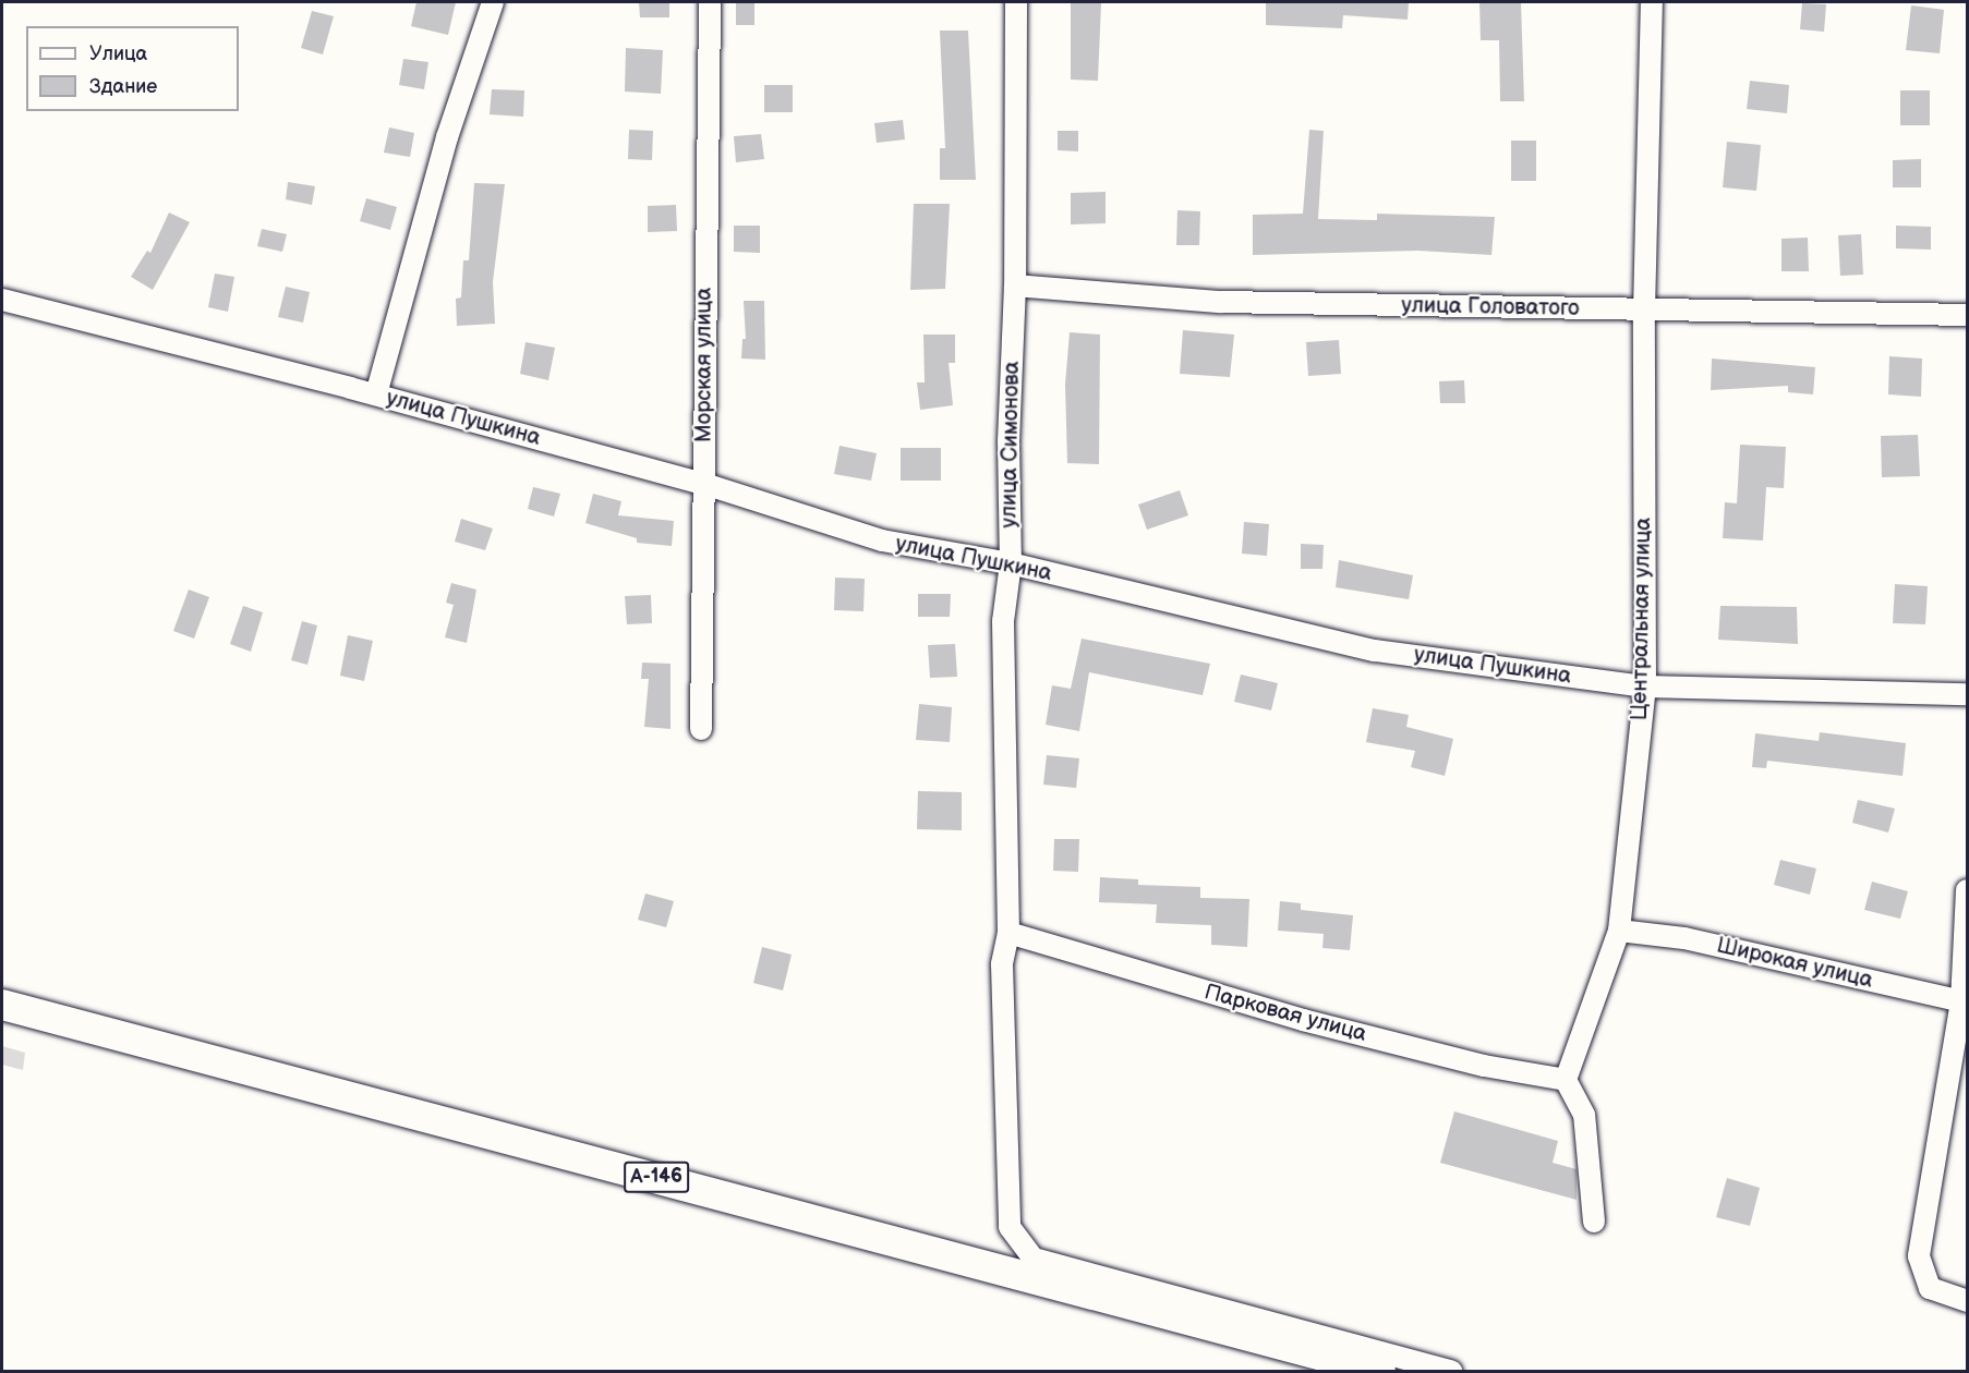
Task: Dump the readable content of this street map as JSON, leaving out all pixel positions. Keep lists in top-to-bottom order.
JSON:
{
  "streets": {
    "highway": ["А-146"],
    "street": [
      "улица Головатого",
      "Морская улица",
      "улица Пушкина",
      "улица Симонова",
      "Центральная улица",
      "Широкая улица",
      "Парковая улица"
    ]
  },
  "crossings": [
    ["улица Головатого", "улица Симонова"],
    ["улица Головатого", "Центральная улица"],
    ["Морская улица", "улица Пушкина"],
    ["улица Пушкина", "улица Симонова"],
    ["улица Пушкина", "Центральная улица"],
    ["улица Симонова", "Парковая улица"],
    ["улица Симонова", "А-146"],
    ["Центральная улица", "Широкая улица"],
    ["Центральная улица", "Парковая улица"]
  ],
  "legend": ["Улица", "Здание"]
}
